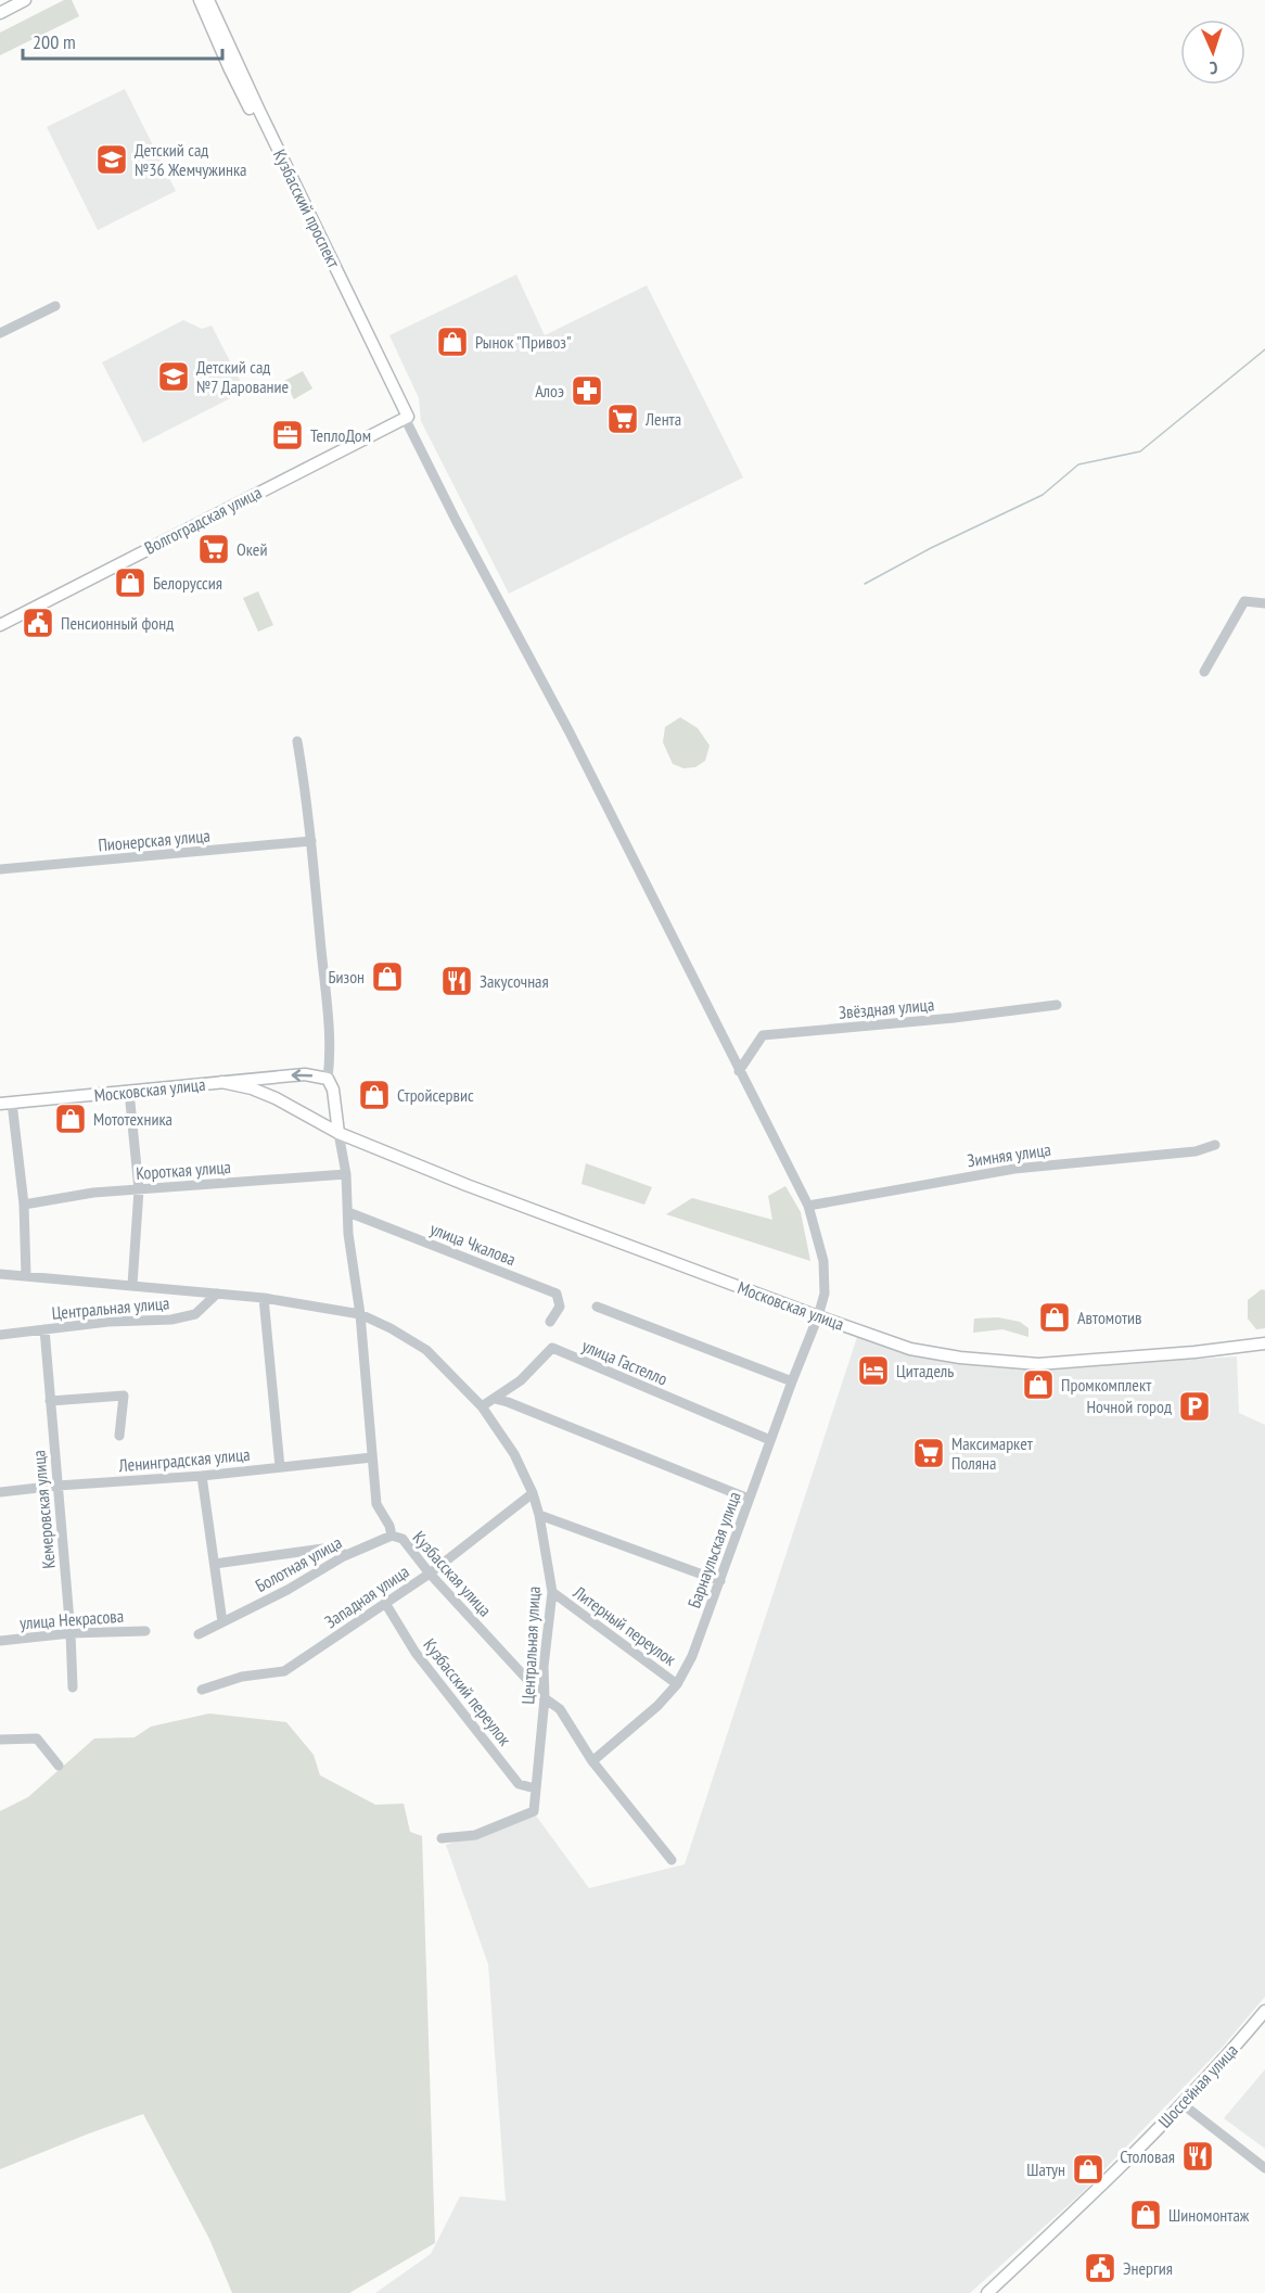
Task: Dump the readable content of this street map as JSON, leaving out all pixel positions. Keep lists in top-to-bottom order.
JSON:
{
  "streets": {
    "main road": [
      "Кузбасский проспект",
      "Волгоградская улица",
      "Московская улица",
      "Шоссейная улица"
    ],
    "street": [
      "Пионерская улица",
      "Звёздная улица",
      "Зимняя улица",
      "Короткая улица",
      "улица Чкалова",
      "Центральная улица",
      "улица Гастелло",
      "Ленинградская улица",
      "Кемеровская улица",
      "Барнаульская улица",
      "Болотная улица",
      "Кузбасская улица",
      "Западная улица",
      "улица Некрасова",
      "Литерный переулок",
      "Кузбасский переулок"
    ]
  },
  "crossings": [
    ["Кузбасский проспект", "Волгоградская улица"],
    ["Кузбасский проспект", "Барнаульская улица"],
    ["Волгоградская улица", "Барнаульская улица"],
    ["Звёздная улица", "Барнаульская улица"],
    ["Московская улица", "Барнаульская улица"],
    ["Московская улица", "Кузбасская улица"],
    ["Зимняя улица", "Барнаульская улица"],
    ["Короткая улица", "Кузбасская улица"],
    ["улица Чкалова", "Кузбасская улица"],
    ["Центральная улица", "улица Гастелло"],
    ["Центральная улица", "Кемеровская улица"],
    ["Центральная улица", "Кузбасская улица"],
    ["Центральная улица", "Западная улица"],
    ["Центральная улица", "Литерный переулок"],
    ["Центральная улица", "Кузбасский переулок"],
    ["улица Гастелло", "Барнаульская улица"],
    ["Ленинградская улица", "Кемеровская улица"],
    ["Ленинградская улица", "Кузбасская улица"],
    ["Кемеровская улица", "улица Некрасова"],
    ["Барнаульская улица", "Кузбасская улица"],
    ["Барнаульская улица", "Литерный переулок"],
    ["Болотная улица", "Кузбасская улица"],
    ["Кузбасская улица", "Западная улица"],
    ["Западная улица", "Кузбасский переулок"]
  ],
  "places": {
    "school or university": ["Детский сад №36 Жемчужинка", "Детский сад №7 Дарование"],
    "shop": [
      "Рынок \"Привоз\"",
      "Белоруссия",
      "Бизон",
      "Стройсервис",
      "Мототехника",
      "Автомотив",
      "Промкомплект",
      "Шатун",
      "Шиномонтаж"
    ],
    "pharmacy": ["Алоэ"],
    "supermarket": ["Лента", "Окей", "Максимаркет Поляна"],
    "office": ["ТеплоДом"],
    "public building": ["Пенсионный фонд", "Энергия"],
    "restaurant": ["Закусочная", "Столовая"],
    "hotel": ["Цитадель"],
    "parking": ["Ночной город"]
  },
  "scale_bar": "200 m",
  "north": "bottom"
}
